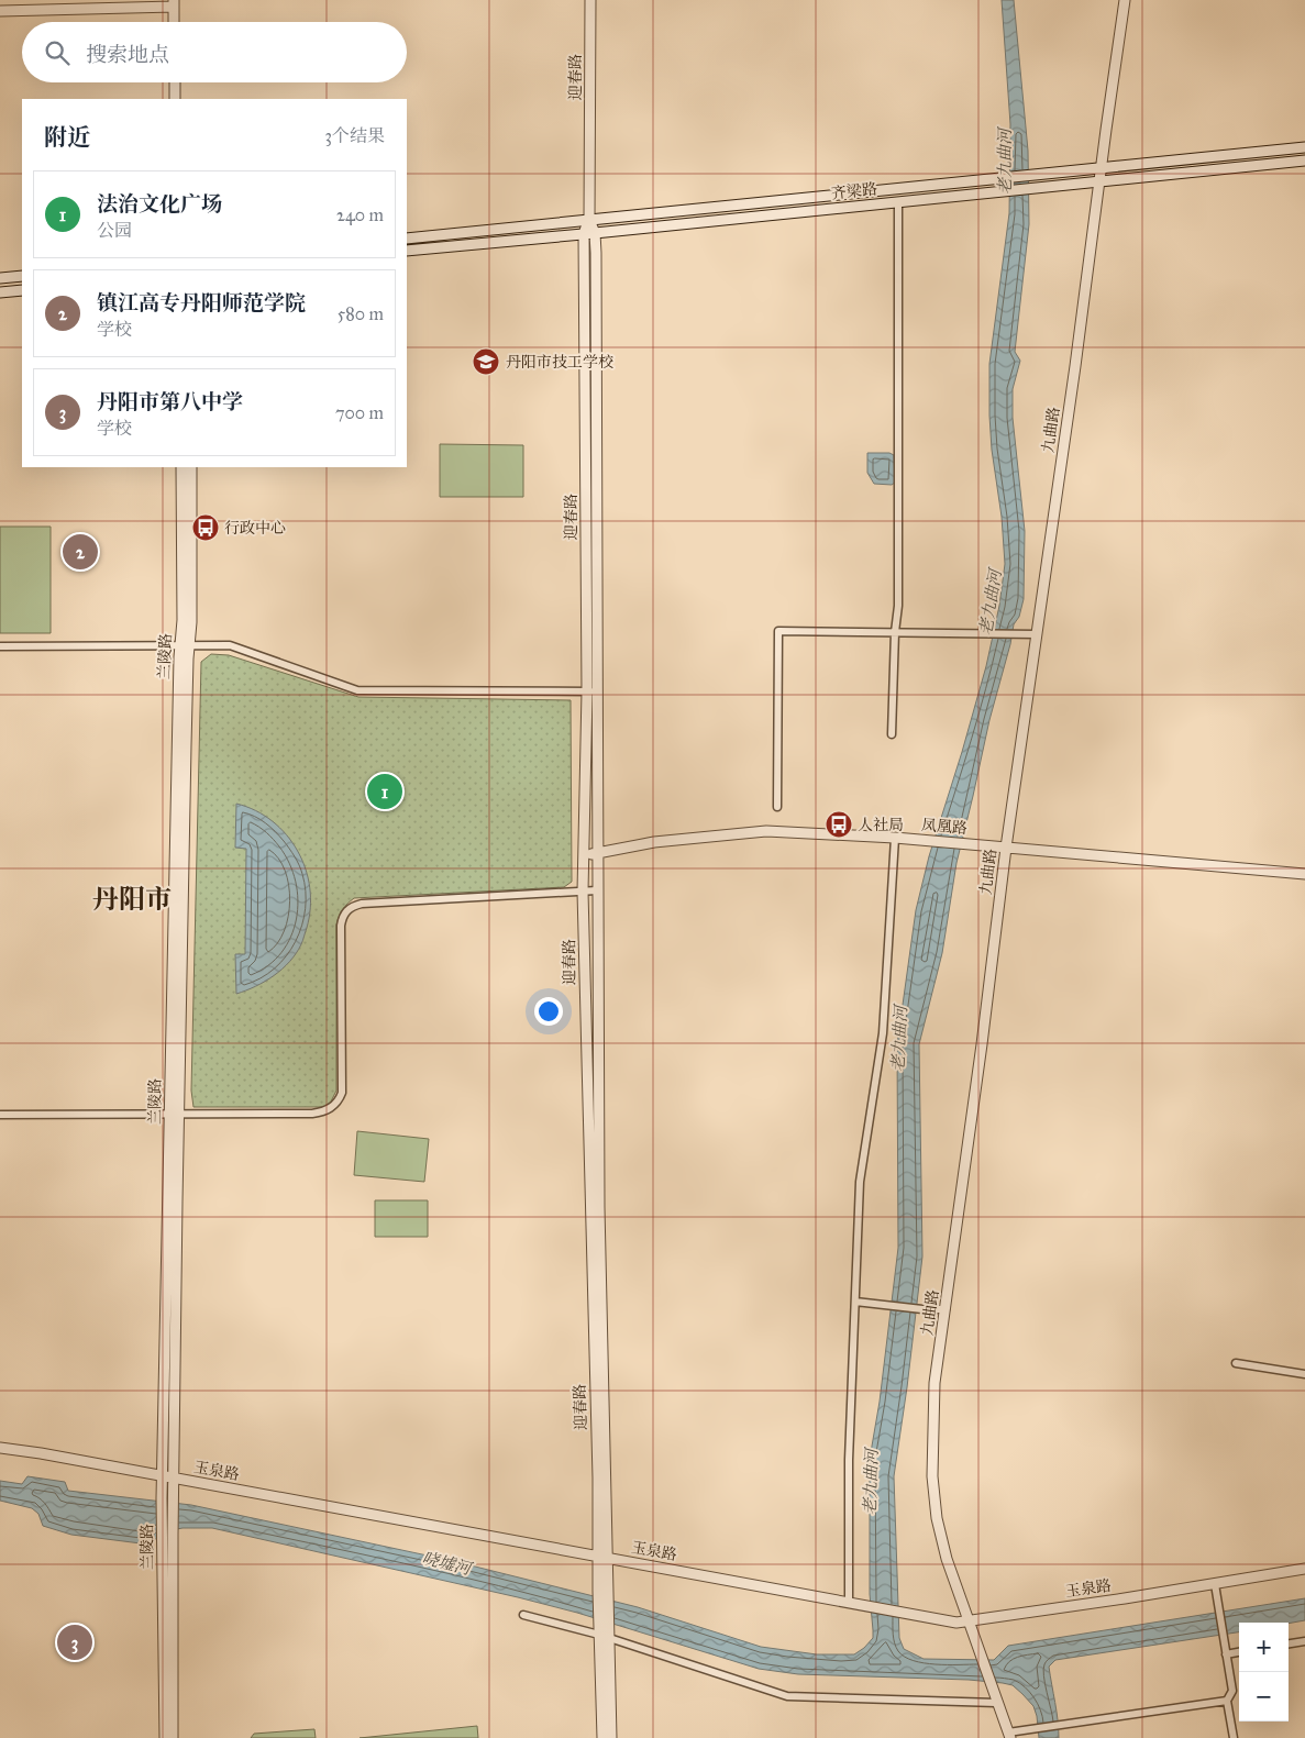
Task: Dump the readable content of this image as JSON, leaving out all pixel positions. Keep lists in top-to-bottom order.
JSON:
{
  "streets": {
    "street": [
      "迎春路",
      "齐梁路",
      "九曲路",
      "兰陵路",
      "凤凰路",
      "玉泉路"
    ]
  },
  "crossings": [
    ["迎春路", "齐梁路"],
    ["迎春路", "凤凰路"],
    ["迎春路", "玉泉路"],
    ["齐梁路", "九曲路"],
    ["九曲路", "凤凰路"],
    ["九曲路", "玉泉路"],
    ["兰陵路", "玉泉路"]
  ],
  "districts": ["丹阳市"],
  "water": ["老九曲河", "哓墟河"],
  "places": {
    "school or university": ["丹阳市技工学校"],
    "bus stop": ["行政中心", "人社局"]
  },
  "page": {
    "search": "搜索地点",
    "heading": ["附近", "3个结果"],
    "list": [
      {
        "mark": "1",
        "name": "法治文化广场",
        "note": "公园",
        "value": "240 m"
      },
      {
        "mark": "2",
        "name": "镇江高专丹阳师范学院",
        "note": "学校",
        "value": "580 m"
      },
      {
        "mark": "3",
        "name": "丹阳市第八中学",
        "note": "学校",
        "value": "700 m"
      }
    ],
    "pins": ["2", "1", "3"],
    "map_buttons": ["+", "−"]
  }
}
